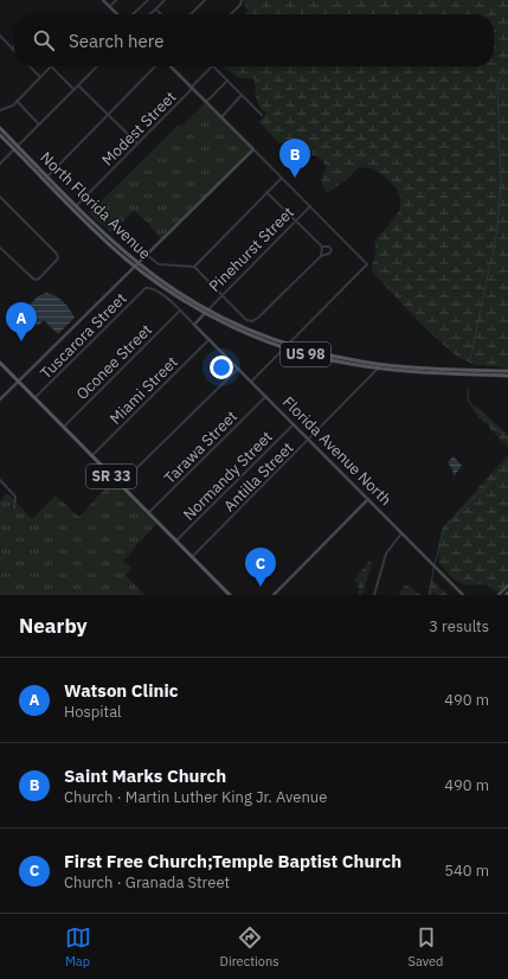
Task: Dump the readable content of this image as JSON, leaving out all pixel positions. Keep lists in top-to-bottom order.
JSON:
{
  "streets": {
    "main road": ["North Florida Avenue", "US 98", "SR 33"],
    "street": [
      "Modest Street",
      "Pinehurst Street",
      "Tuscarora Street",
      "Oconee Street",
      "Miami Street",
      "Tarawa Street",
      "Florida Avenue North",
      "Normandy Street",
      "Antilla Street"
    ]
  },
  "crossings": [
    ["Modest Street", "North Florida Avenue"],
    ["North Florida Avenue", "Pinehurst Street"],
    ["North Florida Avenue", "Antilla Street"],
    ["Pinehurst Street", "Florida Avenue North"],
    ["Tuscarora Street", "Oconee Street"],
    ["Tuscarora Street", "SR 33"],
    ["Oconee Street", "SR 33"],
    ["Miami Street", "Florida Avenue North"],
    ["Miami Street", "SR 33"],
    ["Tarawa Street", "Florida Avenue North"],
    ["Tarawa Street", "SR 33"],
    ["Florida Avenue North", "Normandy Street"],
    ["Florida Avenue North", "Antilla Street"],
    ["Normandy Street", "SR 33"],
    ["SR 33", "Antilla Street"]
  ],
  "page": {
    "search": "Search here",
    "pins": ["B", "A", "C"],
    "heading": ["Nearby", "3 results"],
    "list": [
      {
        "mark": "A",
        "name": "Watson Clinic",
        "note": "Hospital",
        "value": "490 m"
      },
      {
        "mark": "B",
        "name": "Saint Marks Church",
        "note": "Church · Martin Luther King Jr. Avenue",
        "value": "490 m"
      },
      {
        "mark": "C",
        "name": "First Free Church;Temple Baptist Church",
        "note": "Church · Granada Street",
        "value": "540 m"
      }
    ],
    "nav": ["Map", "Directions", "Saved"]
  }
}
